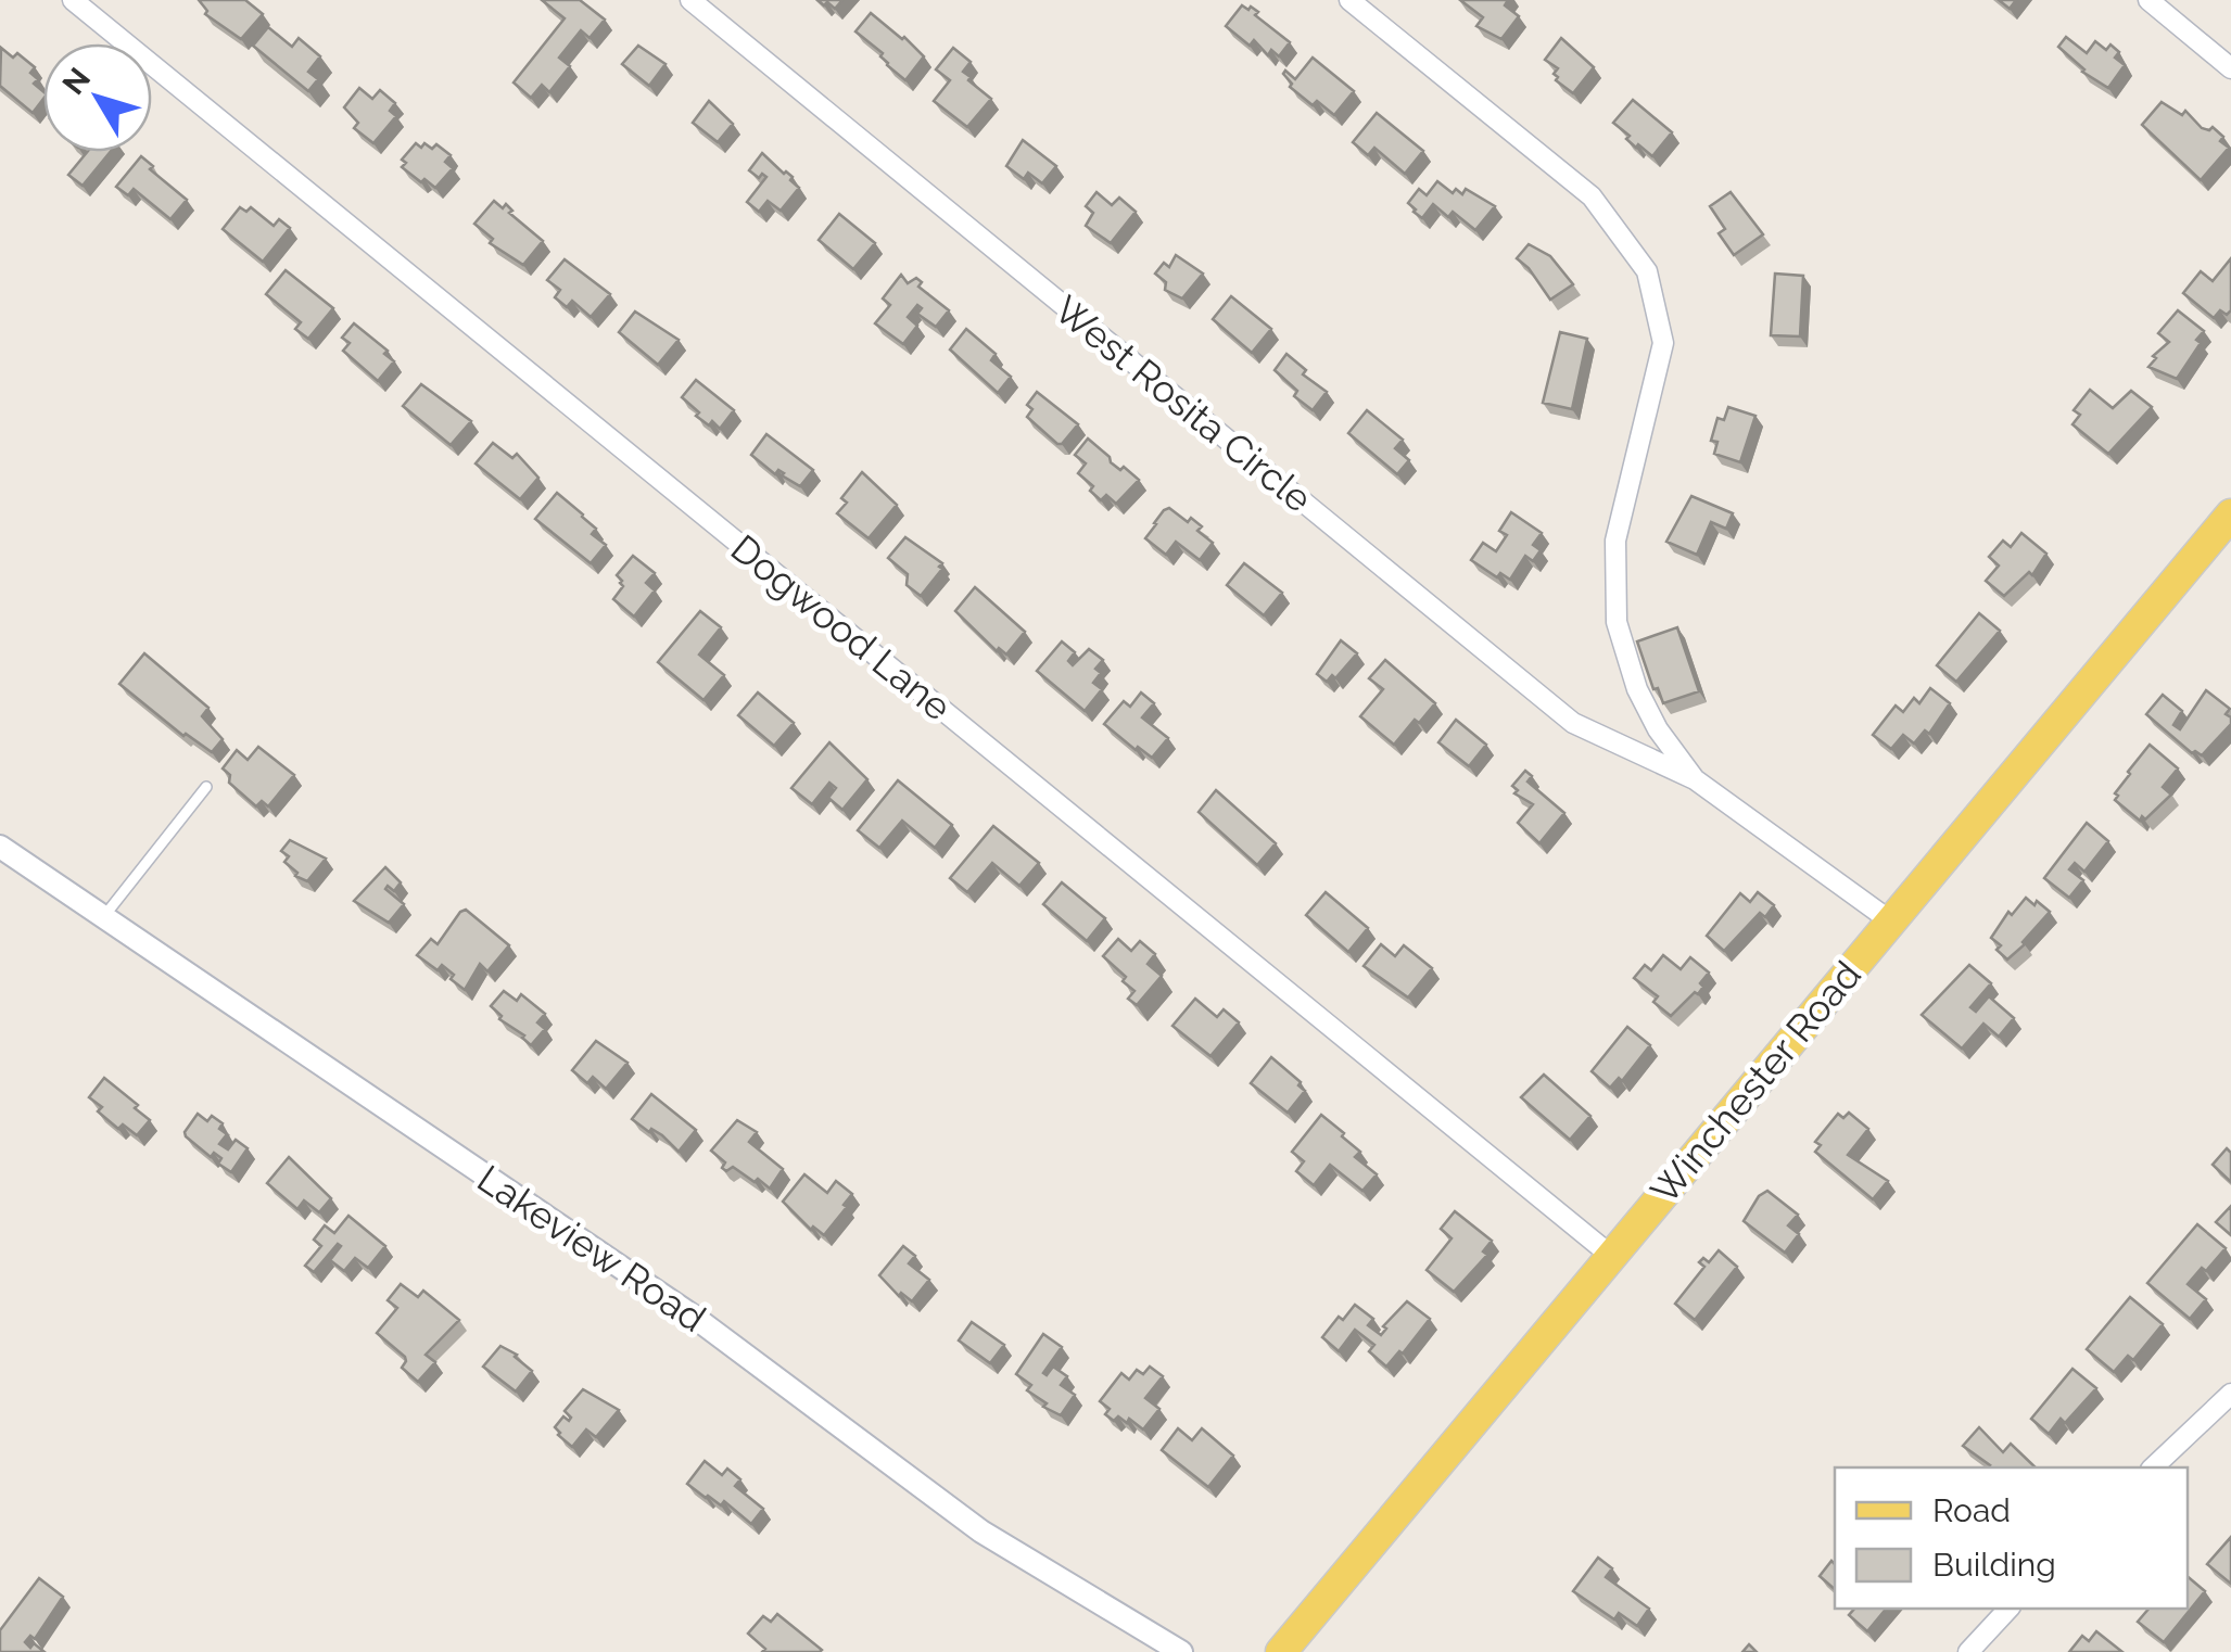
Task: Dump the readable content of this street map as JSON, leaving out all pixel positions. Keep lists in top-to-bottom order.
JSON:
{
  "streets": {
    "main road": ["Winchester Road"],
    "street": ["West Rosita Circle", "Dogwood Lane", "Lakeview Road"]
  },
  "crossings": [
    ["Dogwood Lane", "Winchester Road"]
  ],
  "legend": ["Road", "Building"],
  "north": "top left"
}
